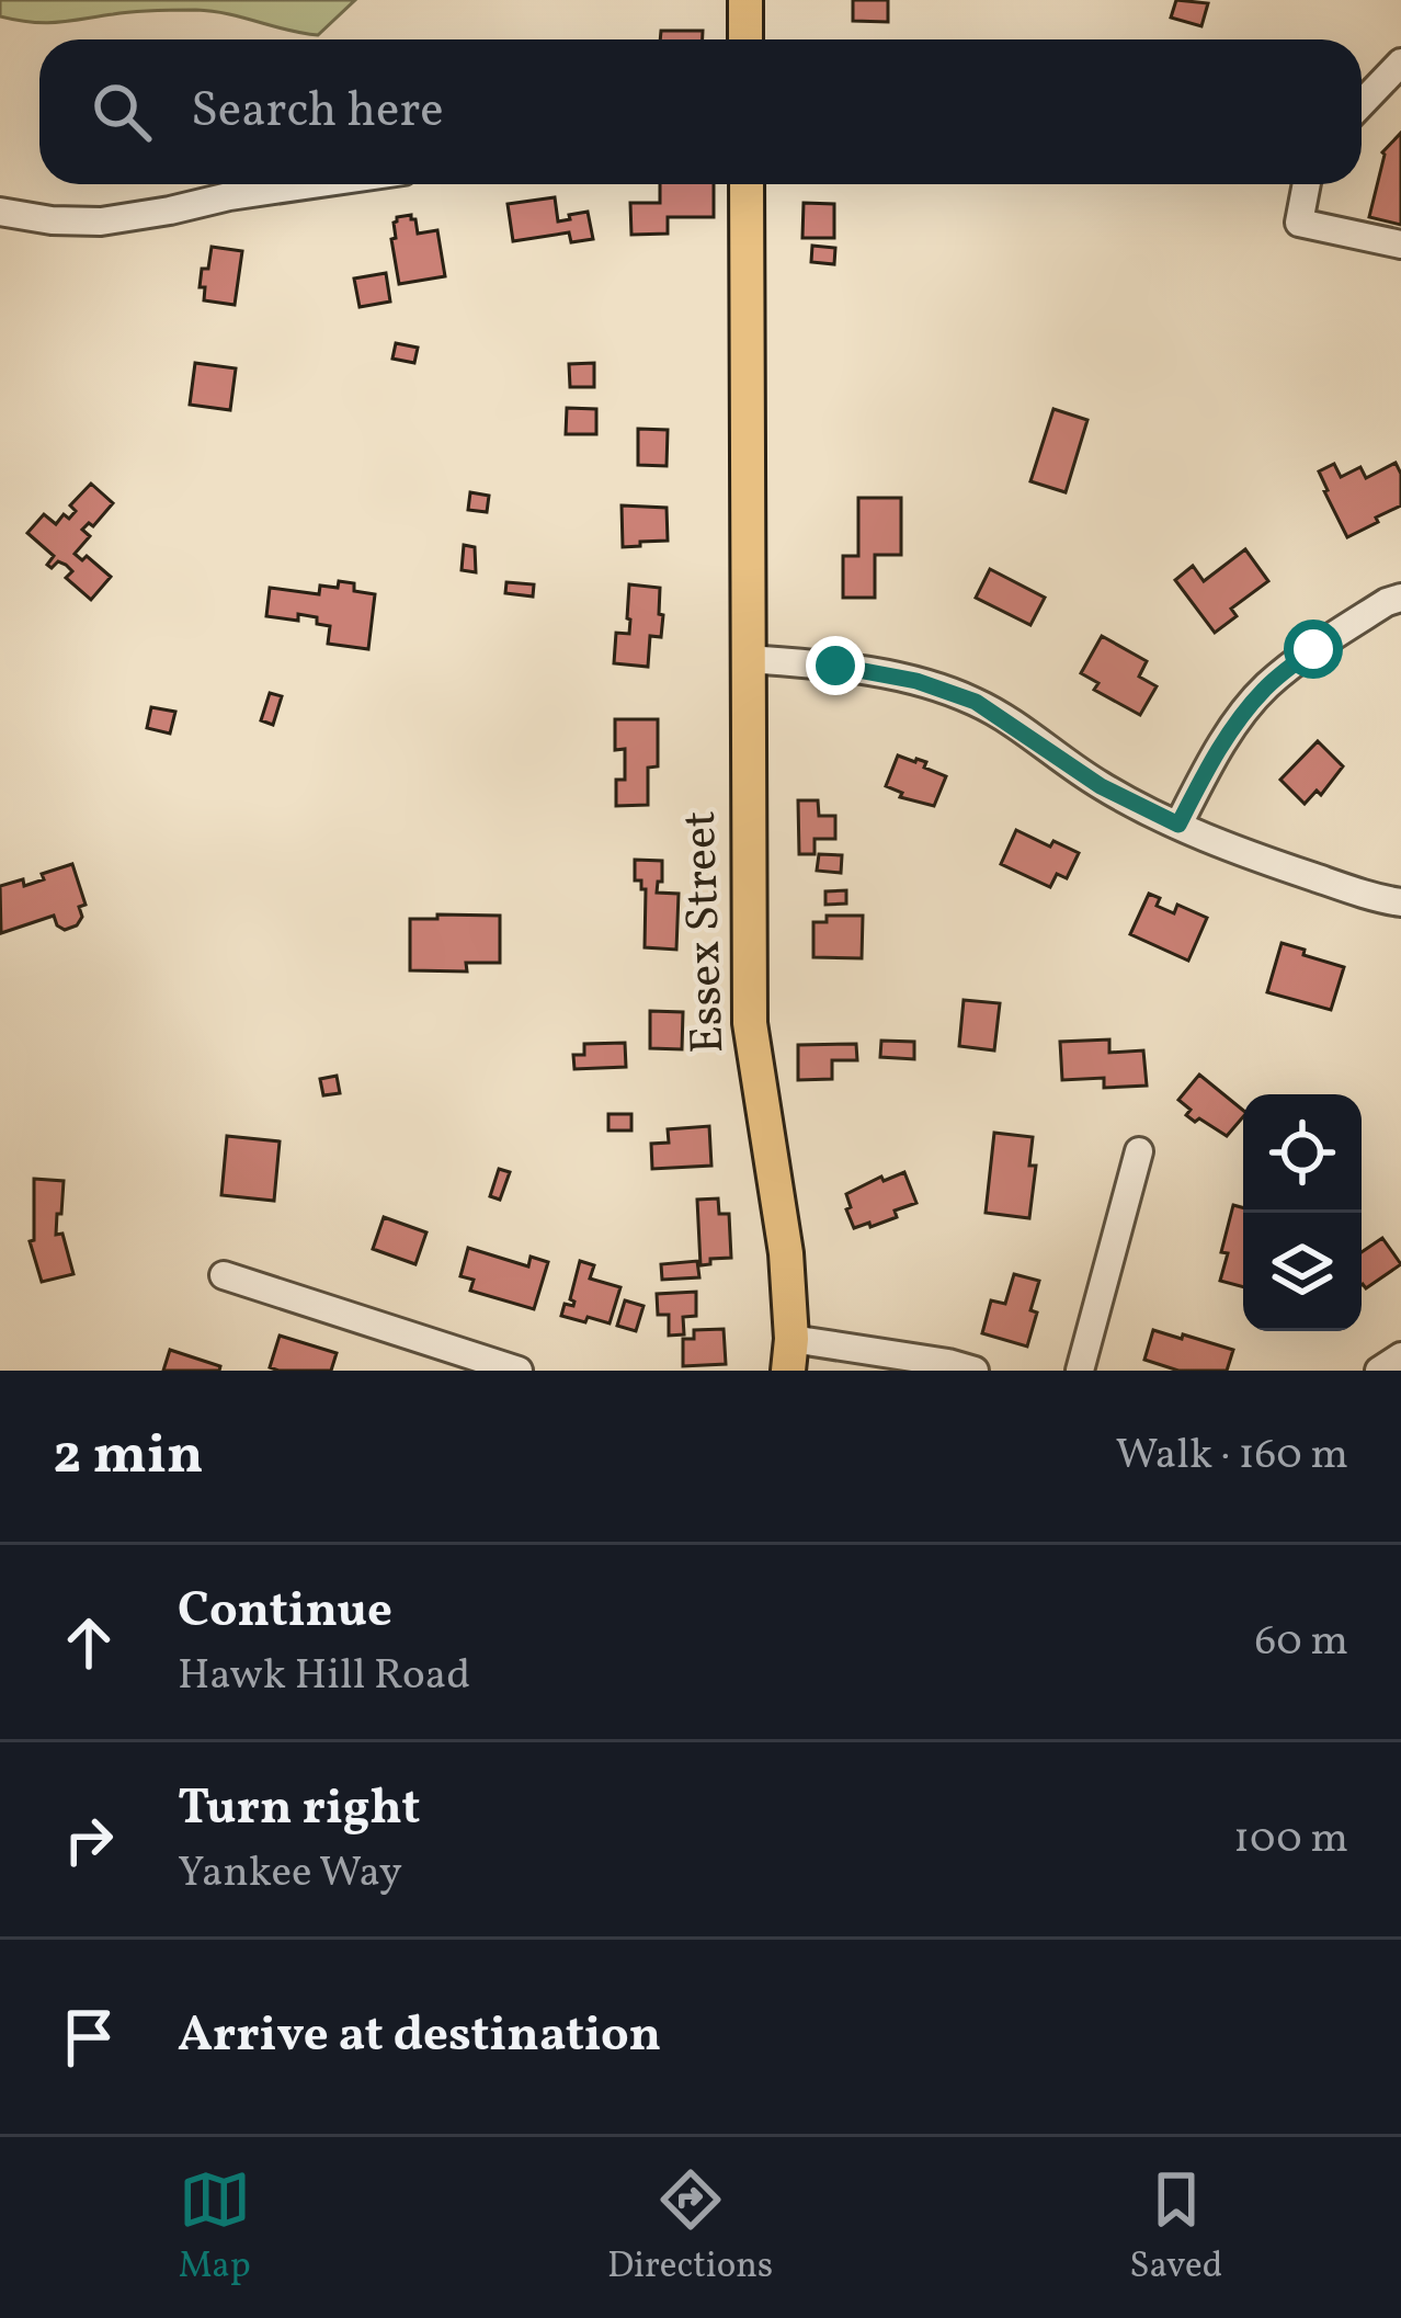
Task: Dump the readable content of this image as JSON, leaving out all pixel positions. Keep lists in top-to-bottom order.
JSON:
{
  "streets": {
    "main road": ["Essex Street"]
  },
  "page": {
    "search": "Search here",
    "heading": ["2 min", "Walk · 160 m"],
    "list": [
      ["Continue", "Hawk Hill Road", "60 m"],
      ["Turn right", "Yankee Way", "100 m"],
      "Arrive at destination"
    ],
    "nav": ["Map", "Directions", "Saved"]
  }
}
